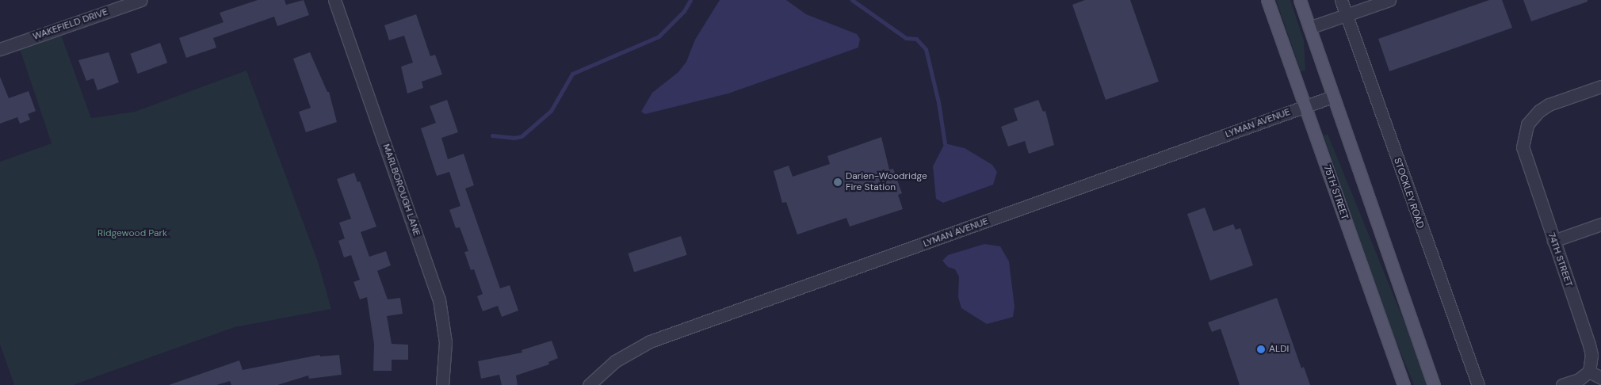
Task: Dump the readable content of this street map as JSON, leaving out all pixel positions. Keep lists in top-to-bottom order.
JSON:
{
  "streets": {
    "main road": ["75TH STREET"],
    "street": [
      "WAKEFIELD DRIVE",
      "LYMAN AVENUE",
      "MARLBOROUGH LANE",
      "STOCKLEY ROAD",
      "74TH STREET"
    ]
  },
  "crossings": [
    ["LYMAN AVENUE", "75TH STREET"]
  ],
  "parks": ["Ridgewood Park"],
  "places": ["Darien-Woodridge Fire Station", "ALDI"]
}
